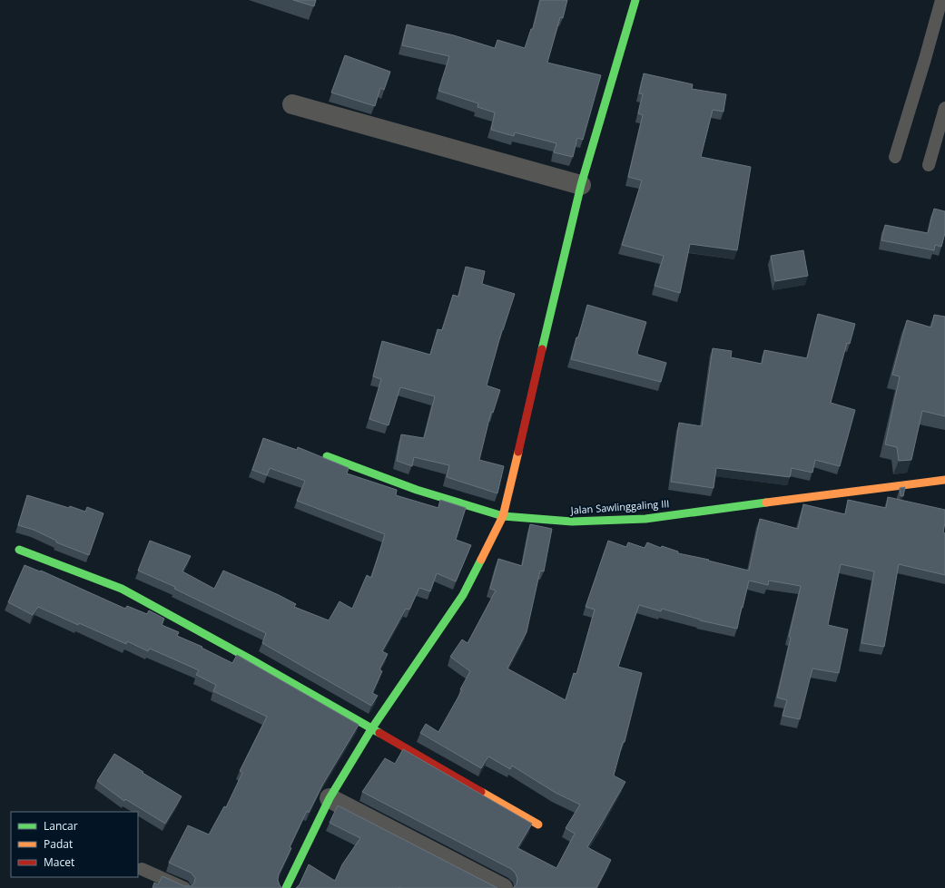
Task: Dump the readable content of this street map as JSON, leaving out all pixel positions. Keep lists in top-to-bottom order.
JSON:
{
  "streets": {
    "street": ["Jalan Sawlinggaling III"]
  },
  "legend": ["Lancar", "Padat", "Macet"]
}
